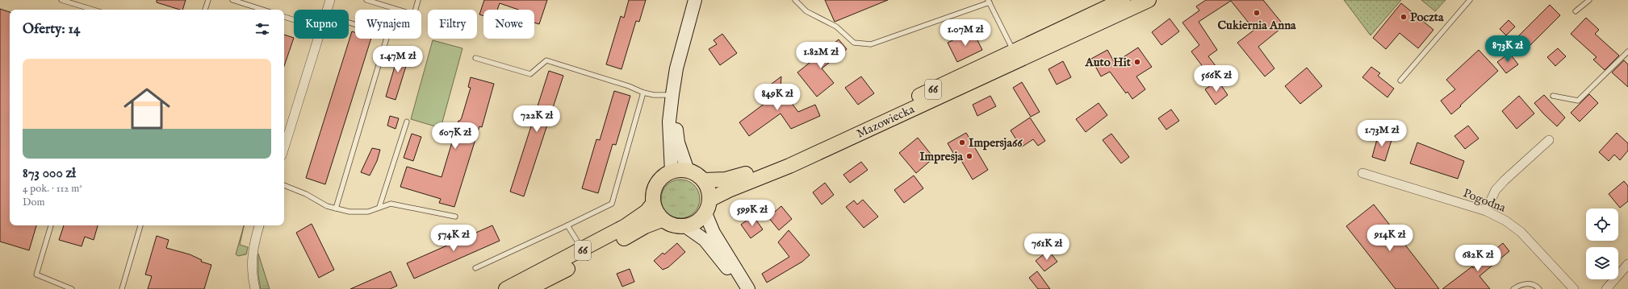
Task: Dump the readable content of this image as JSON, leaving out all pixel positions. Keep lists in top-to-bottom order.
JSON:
{
  "streets": {
    "main road": ["66", "Mazowiecka"],
    "street": ["Pogodna"]
  },
  "crossings": [
    ["66", "Mazowiecka"]
  ],
  "places": [
    "Cukiernia Anna",
    "Poczta",
    "Auto Hit",
    "Impersja66",
    "Impresja"
  ],
  "page": {
    "chip": [
      "Kupno",
      "Wynajem",
      "Filtry",
      "Nowe"
    ],
    "heading": "Oferty: 14",
    "price": [
      "1.07M zł",
      "873K zł",
      "1.82M zł",
      "1.47M zł",
      "566K zł",
      "849K zł",
      "722K zł",
      "1.73M zł",
      "607K zł",
      "599K zł",
      "574K zł",
      "914K zł",
      "761K zł",
      "682K zł"
    ],
    "list": [
      {
        "name": "873 000 zł",
        "note": "4 pok. · 112 m² · Dom"
      }
    ]
  }
}
